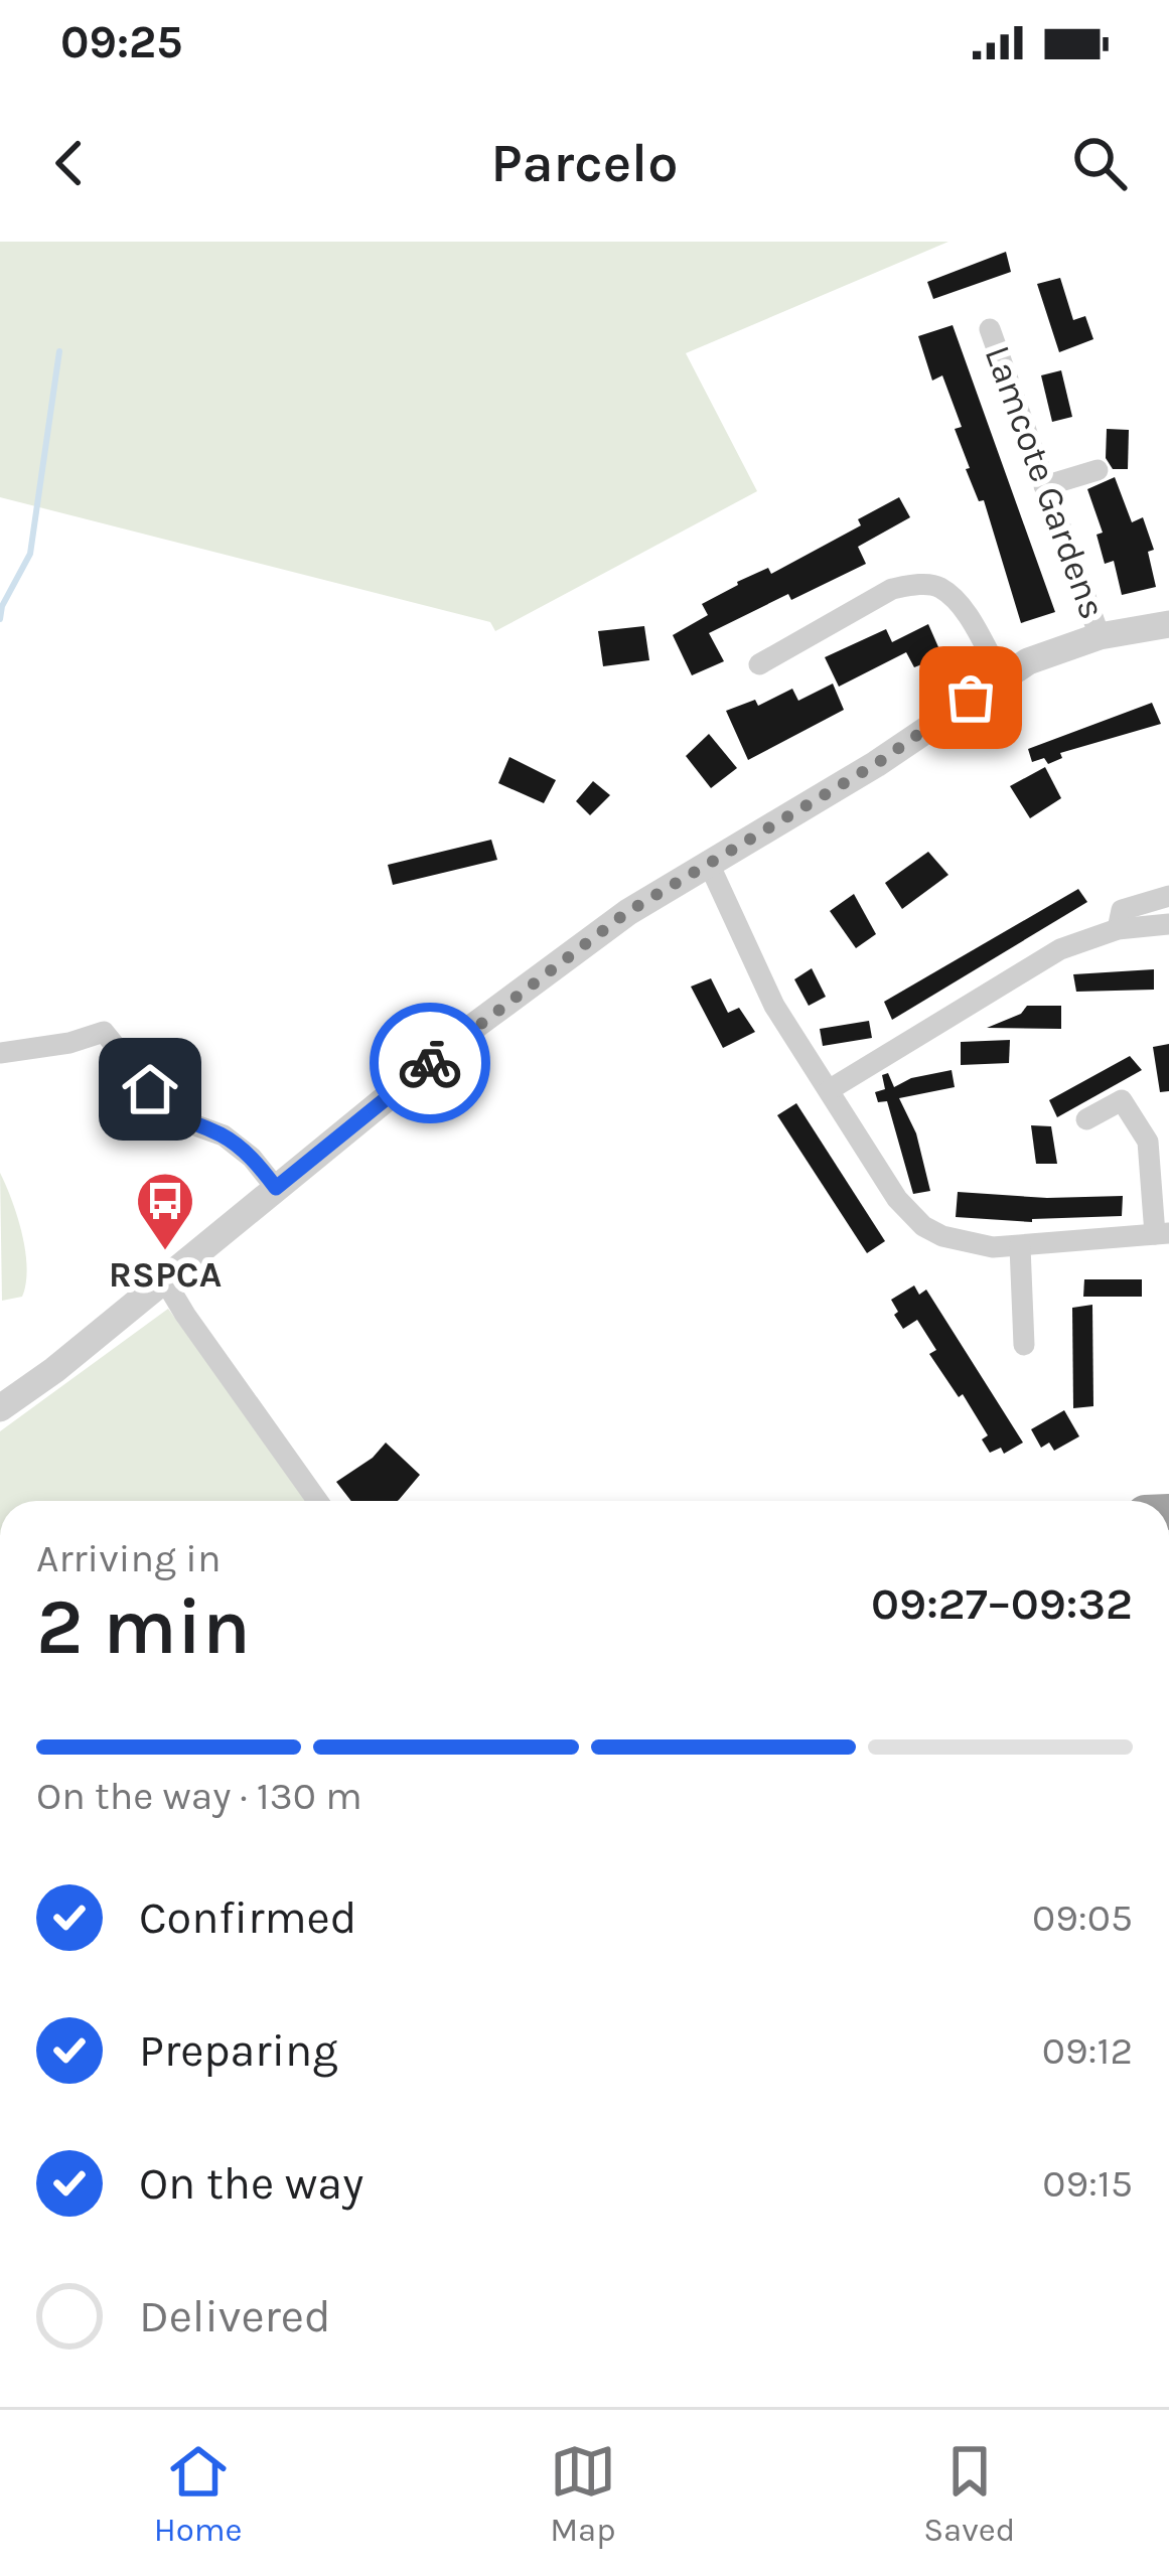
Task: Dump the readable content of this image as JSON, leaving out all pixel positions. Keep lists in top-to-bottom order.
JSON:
{
  "streets": {
    "street": ["Lamcote Gardens"]
  },
  "places": {
    "bus stop": ["RSPCA"]
  },
  "page": {
    "status": "09:25",
    "header": "Parcelo",
    "heading": ["2 min", "Arriving in", "09:27–09:32"],
    "bar": "On the way · 130 m",
    "list": [
      ["Confirmed", "09:05"],
      ["Preparing", "09:12"],
      ["On the way", "09:15"],
      "Delivered"
    ],
    "tabs": ["Home", "Map", "Saved"]
  }
}
